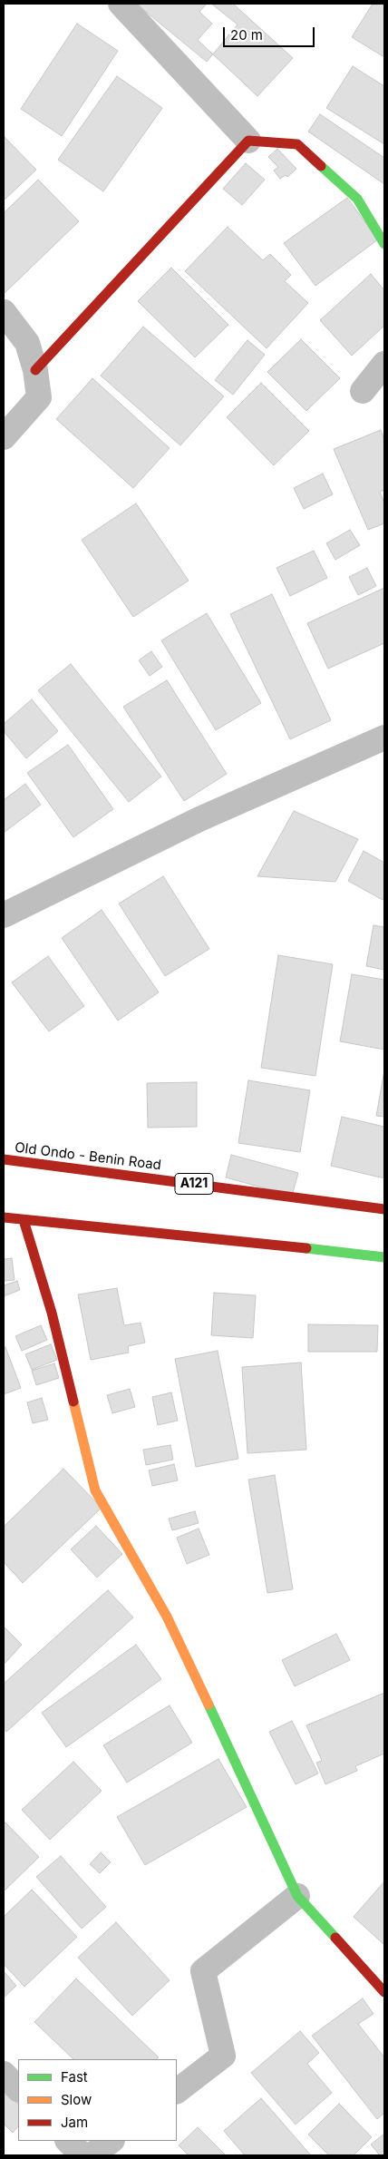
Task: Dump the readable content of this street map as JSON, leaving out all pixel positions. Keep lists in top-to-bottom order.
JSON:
{
  "streets": {
    "street": ["Old Ondo - Benin Road", "A121"]
  },
  "legend": ["Fast", "Slow", "Jam"],
  "scale_bar": "20 m"
}
